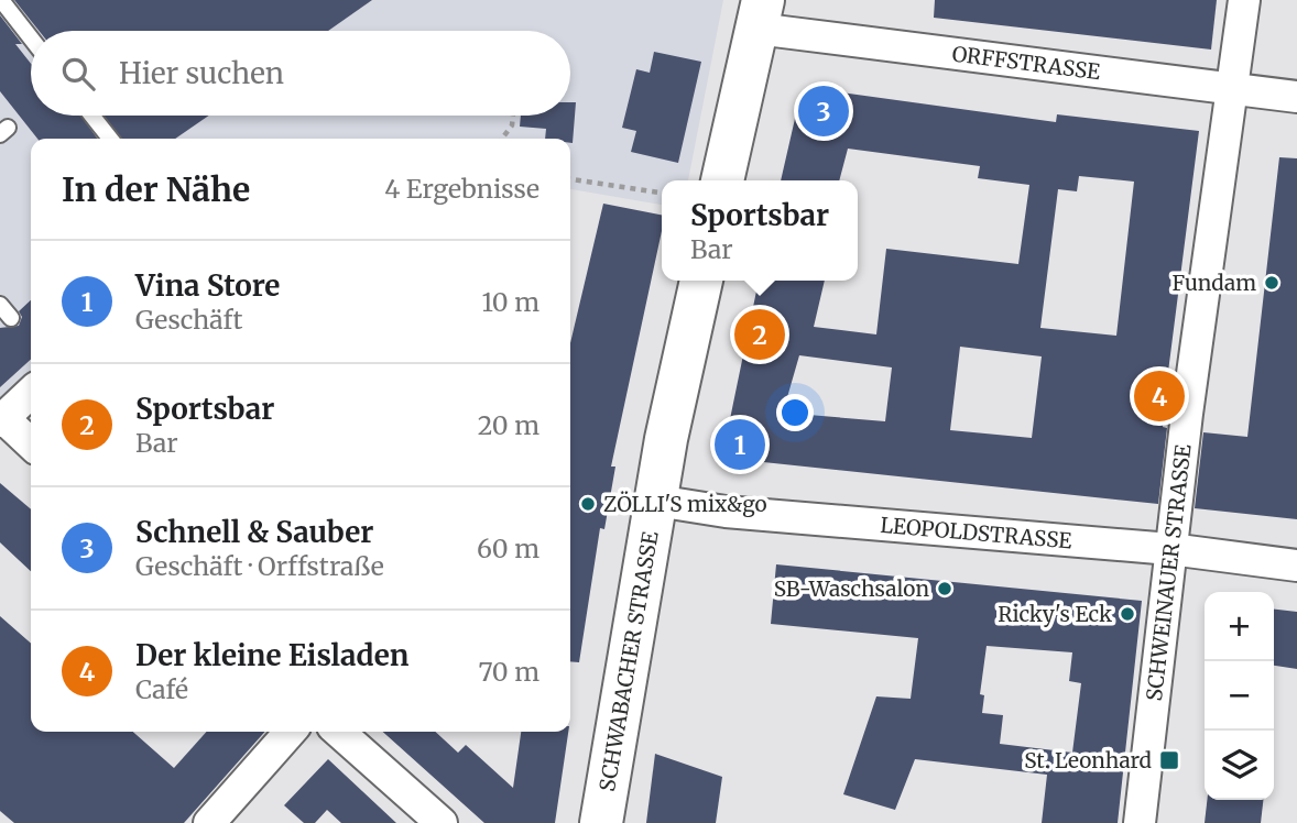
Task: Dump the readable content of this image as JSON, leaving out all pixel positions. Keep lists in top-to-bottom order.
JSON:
{
  "streets": {
    "main road": ["SCHWABACHER STRASSE"],
    "street": ["ORFFSTRASSE", "LEOPOLDSTRASSE", "SCHWEINAUER STRASSE"]
  },
  "crossings": [
    ["ORFFSTRASSE", "SCHWEINAUER STRASSE"],
    ["LEOPOLDSTRASSE", "SCHWEINAUER STRASSE"],
    ["LEOPOLDSTRASSE", "SCHWABACHER STRASSE"]
  ],
  "places": {
    "other": [
      "Fundam",
      "ZÖLLI'S mix&go",
      "SB-Waschsalon",
      "Ricky's Eck"
    ],
    "transit": ["St. Leonhard"]
  },
  "page": {
    "search": "Hier suchen",
    "pins": [
      "3",
      "2",
      "4",
      "1"
    ],
    "heading": ["In der Nähe", "4 Ergebnisse"],
    "popup": ["Sportsbar", "Bar"],
    "list": [
      {
        "mark": "1",
        "name": "Vina Store",
        "note": "Geschäft",
        "value": "10 m"
      },
      {
        "mark": "2",
        "name": "Sportsbar",
        "note": "Bar",
        "value": "20 m"
      },
      {
        "mark": "3",
        "name": "Schnell & Sauber",
        "note": "Geschäft · Orffstraße",
        "value": "60 m"
      },
      {
        "mark": "4",
        "name": "Der kleine Eisladen",
        "note": "Café",
        "value": "70 m"
      }
    ],
    "map_buttons": ["+", "−"]
  }
}
